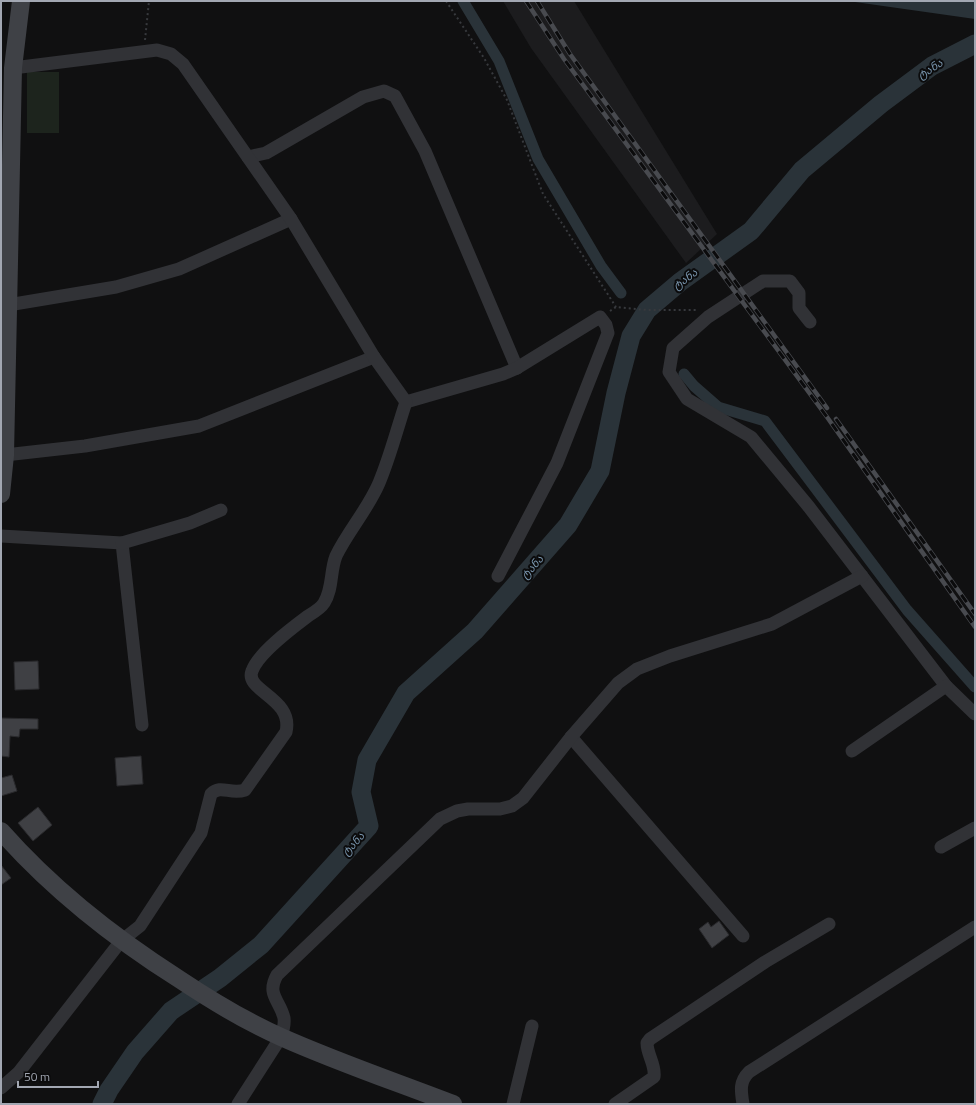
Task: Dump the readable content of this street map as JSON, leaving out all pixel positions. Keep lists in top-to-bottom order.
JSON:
{
  "water": ["ტანა"],
  "scale_bar": "50 m"
}
